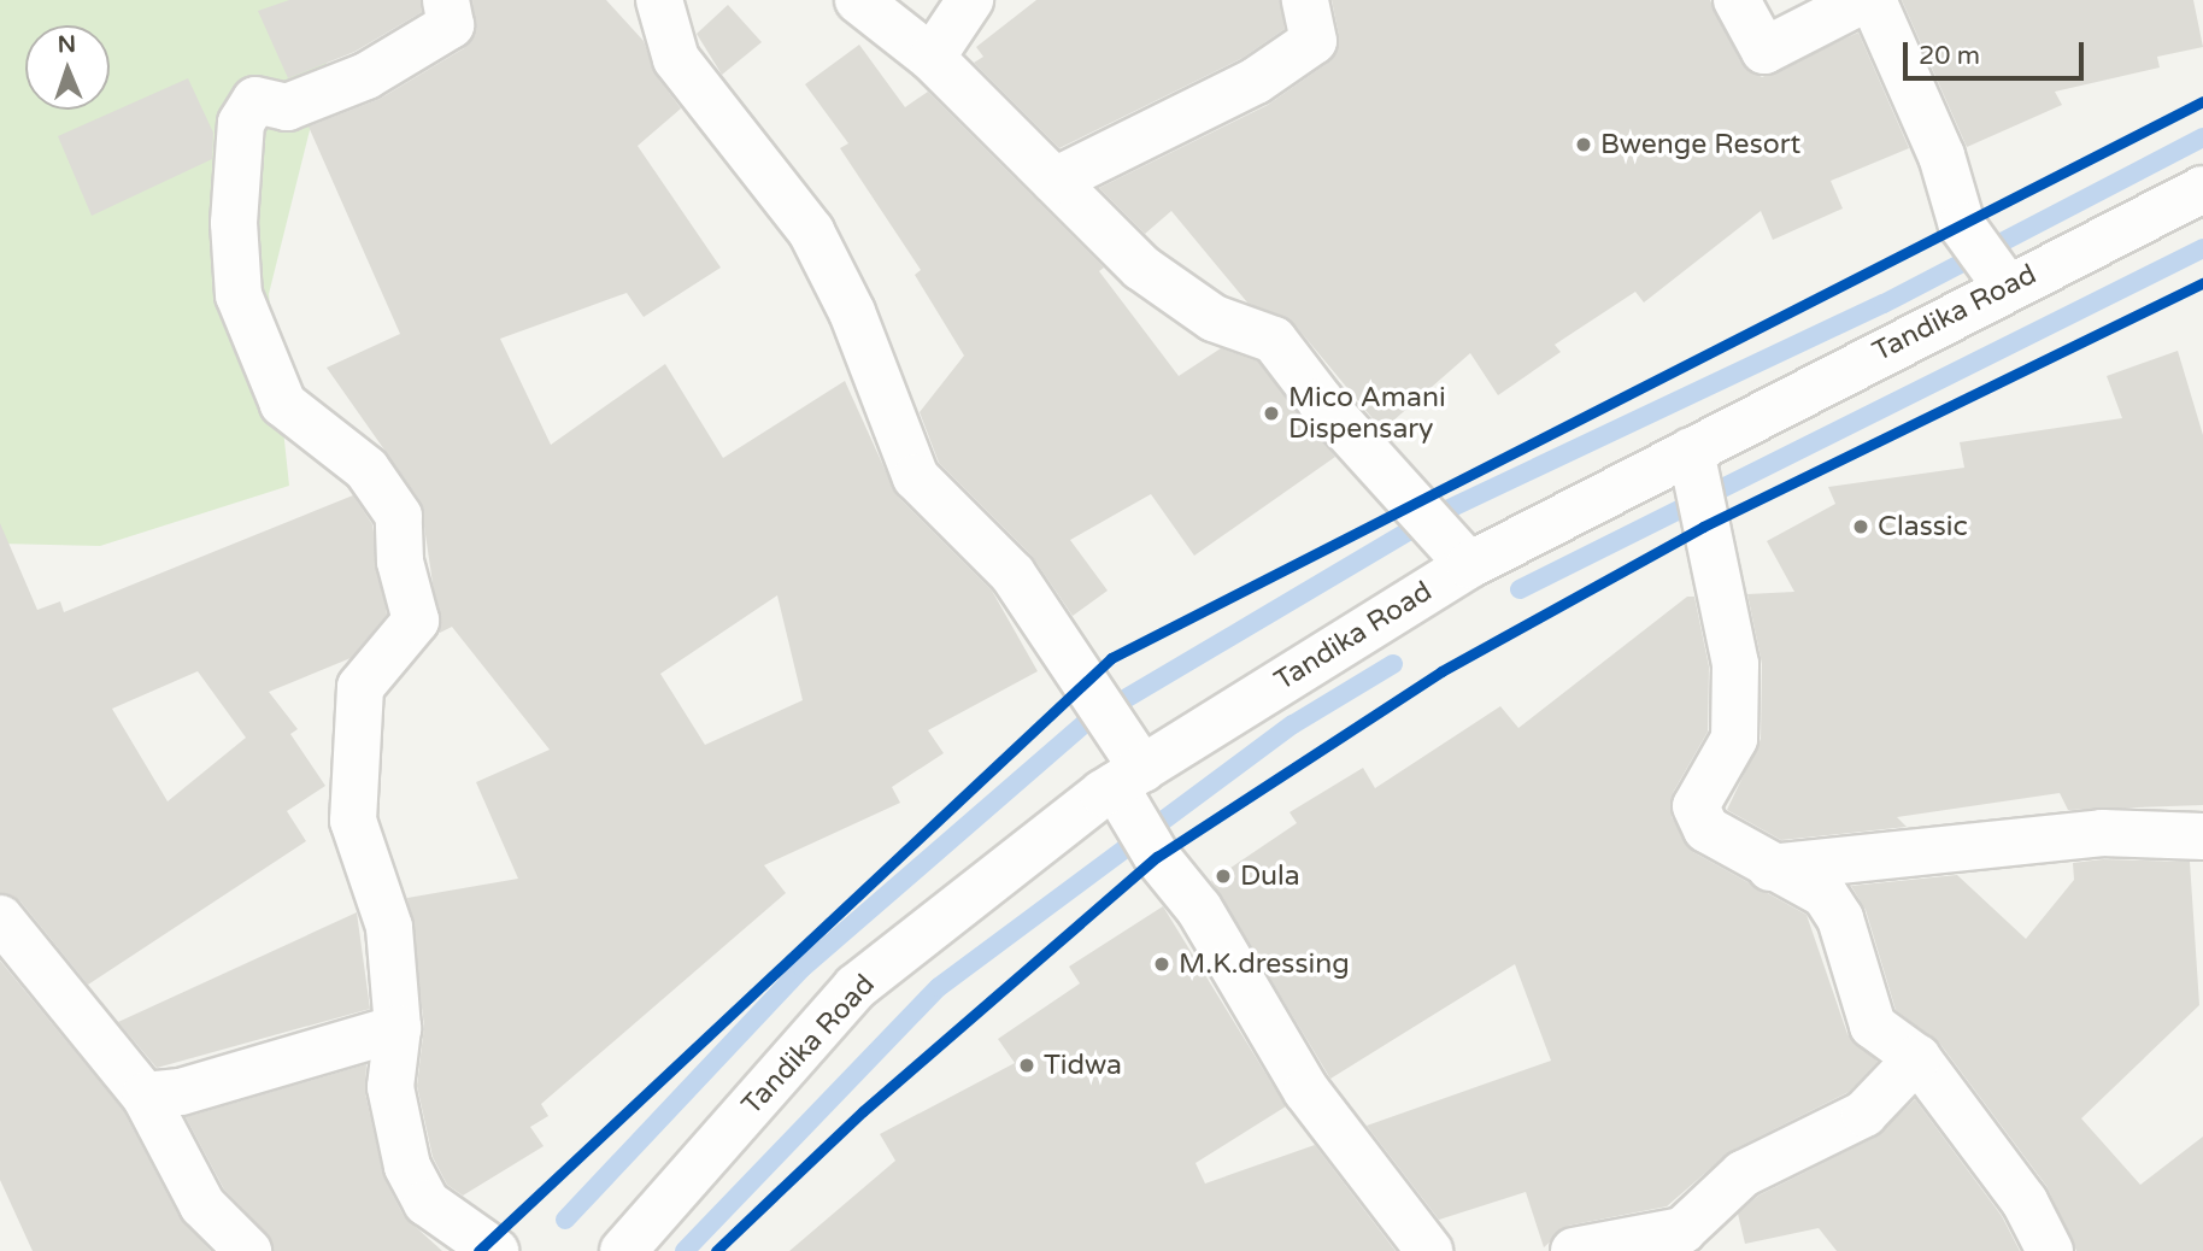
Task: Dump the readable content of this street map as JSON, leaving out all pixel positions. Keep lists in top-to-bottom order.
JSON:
{
  "streets": {
    "street": ["Tandika Road"]
  },
  "places": [
    "Bwenge Resort",
    "Mico Amani Dispensary",
    "Classic",
    "Dula",
    "M.K.dressing",
    "Tidwa"
  ],
  "scale_bar": "20 m",
  "north": "top"
}
